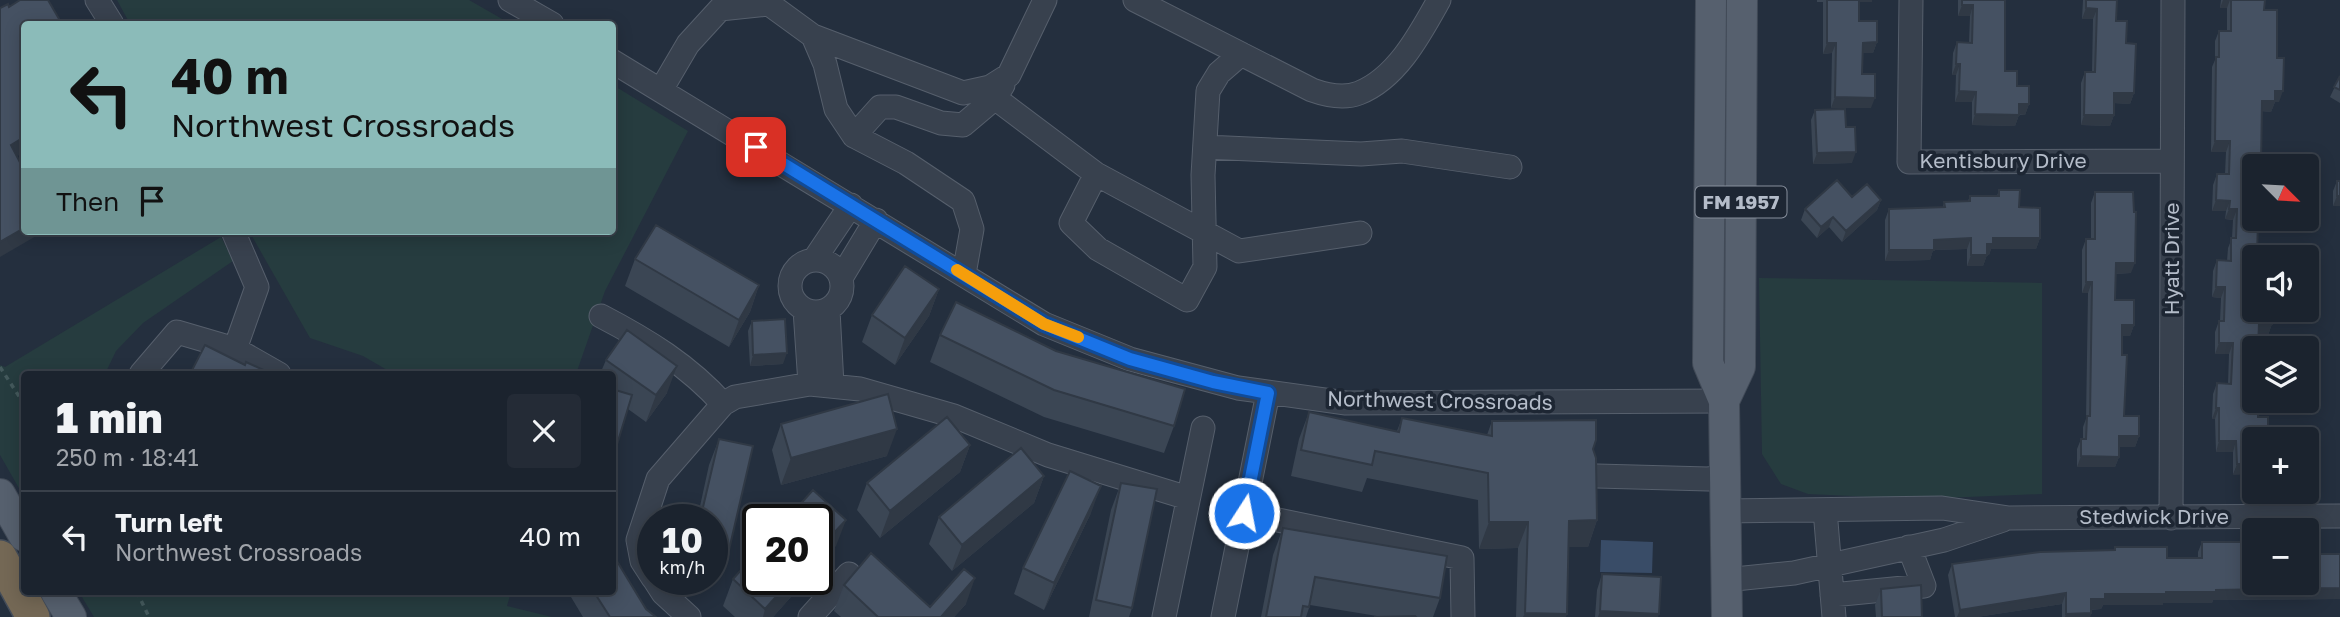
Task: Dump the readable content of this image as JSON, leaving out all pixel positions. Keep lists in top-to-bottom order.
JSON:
{
  "streets": {
    "main road": ["FM 1957"],
    "street": [
      "Kentisbury Drive",
      "Hyatt Drive",
      "Northwest Crossroads",
      "Stedwick Drive"
    ]
  },
  "crossings": [
    ["Kentisbury Drive", "Hyatt Drive"],
    ["FM 1957", "Northwest Crossroads"],
    ["FM 1957", "Stedwick Drive"],
    ["Hyatt Drive", "Stedwick Drive"]
  ],
  "north": "bottom right",
  "page": {
    "turn": ["40 m", "Northwest Crossroads"],
    "map_buttons": ["+", "−"],
    "then": "Then",
    "heading": ["1 min", "250 m · 18:41"],
    "list": [
      {
        "name": "Turn left",
        "note": "Northwest Crossroads",
        "value": "40 m"
      }
    ],
    "speed": "10 km/h",
    "limit": "20"
  }
}
